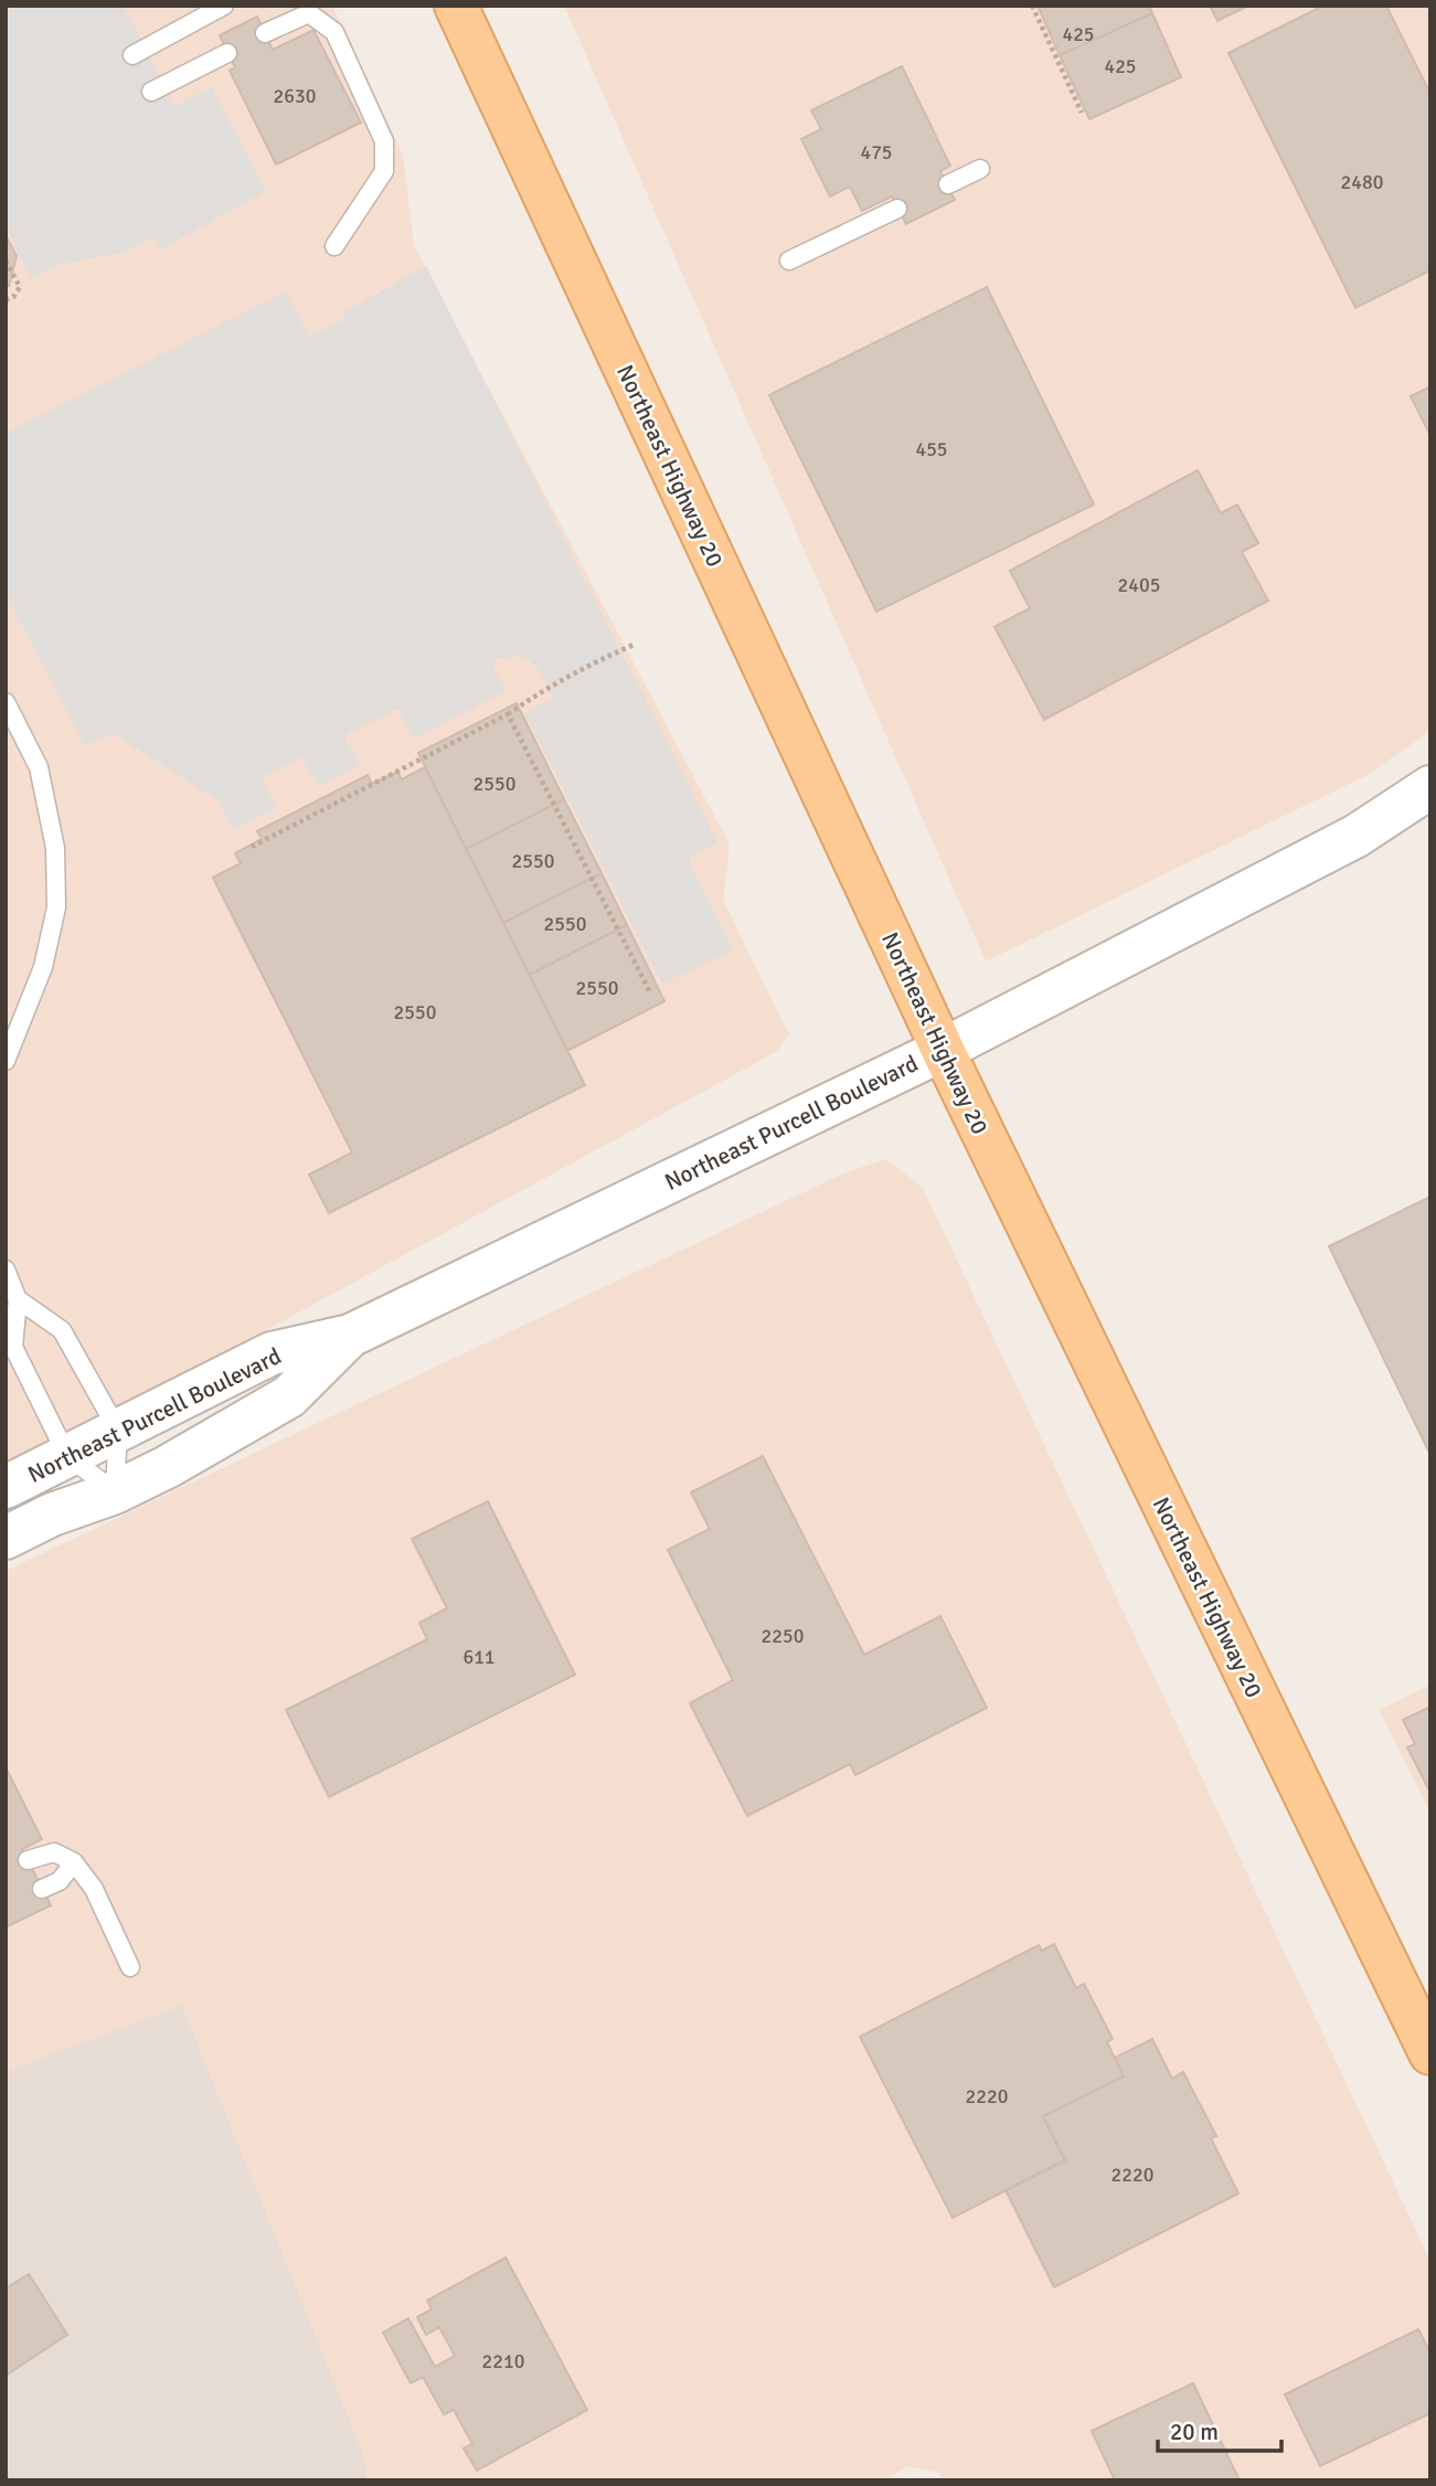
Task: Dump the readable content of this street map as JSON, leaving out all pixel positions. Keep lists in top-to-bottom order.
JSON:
{
  "streets": {
    "main road": ["Northeast Highway 20"],
    "street": ["Northeast Purcell Boulevard"]
  },
  "crossings": [
    ["Northeast Highway 20", "Northeast Purcell Boulevard"]
  ],
  "house_numbers": [
    "425",
    "425",
    "2630",
    "475",
    "2480",
    "455",
    "2405",
    "2550",
    "2550",
    "2550",
    "2550",
    "2550",
    "2250",
    "611",
    "2220",
    "2220",
    "2210"
  ],
  "scale_bar": "20 m"
}
